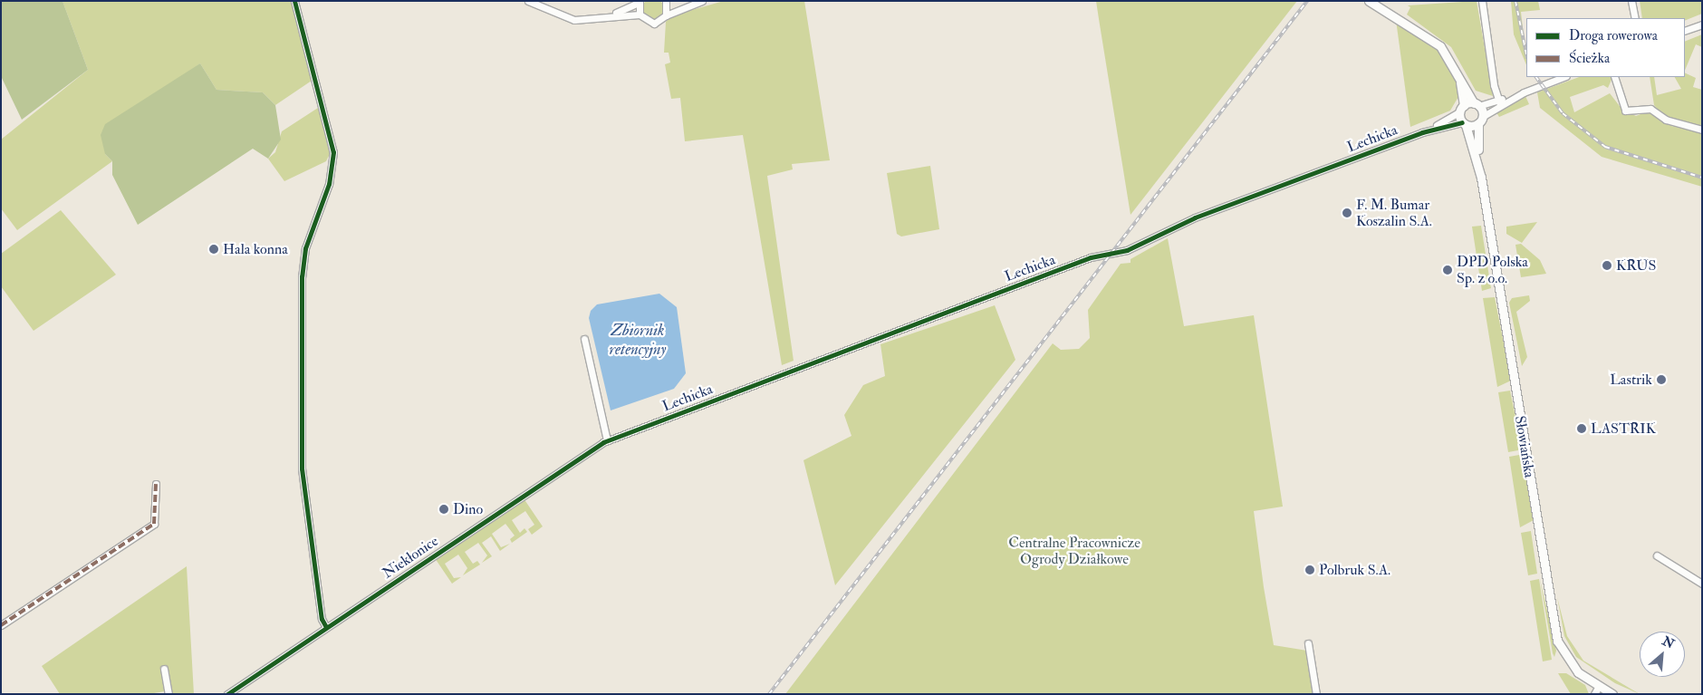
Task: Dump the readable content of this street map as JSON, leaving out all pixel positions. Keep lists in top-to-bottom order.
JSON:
{
  "streets": {
    "main road": ["Słowiańska"],
    "street": ["Lechicka", "Niekłonice"]
  },
  "crossings": [
    ["Lechicka", "Słowiańska"],
    ["Lechicka", "Niekłonice"]
  ],
  "water": ["Zbiornik retencyjny"],
  "parks": ["Centralne Pracownicze Ogrody Działkowe"],
  "places": [
    "F. M. Bumar Koszalin S.A.",
    "Hala konna",
    "KRUS",
    "DPD Polska Sp. z o.o.",
    "Lastrik",
    "LASTRIK",
    "Dino",
    "Polbruk S.A."
  ],
  "legend": ["Droga rowerowa", "Ścieżka"],
  "north": "top right"
}
